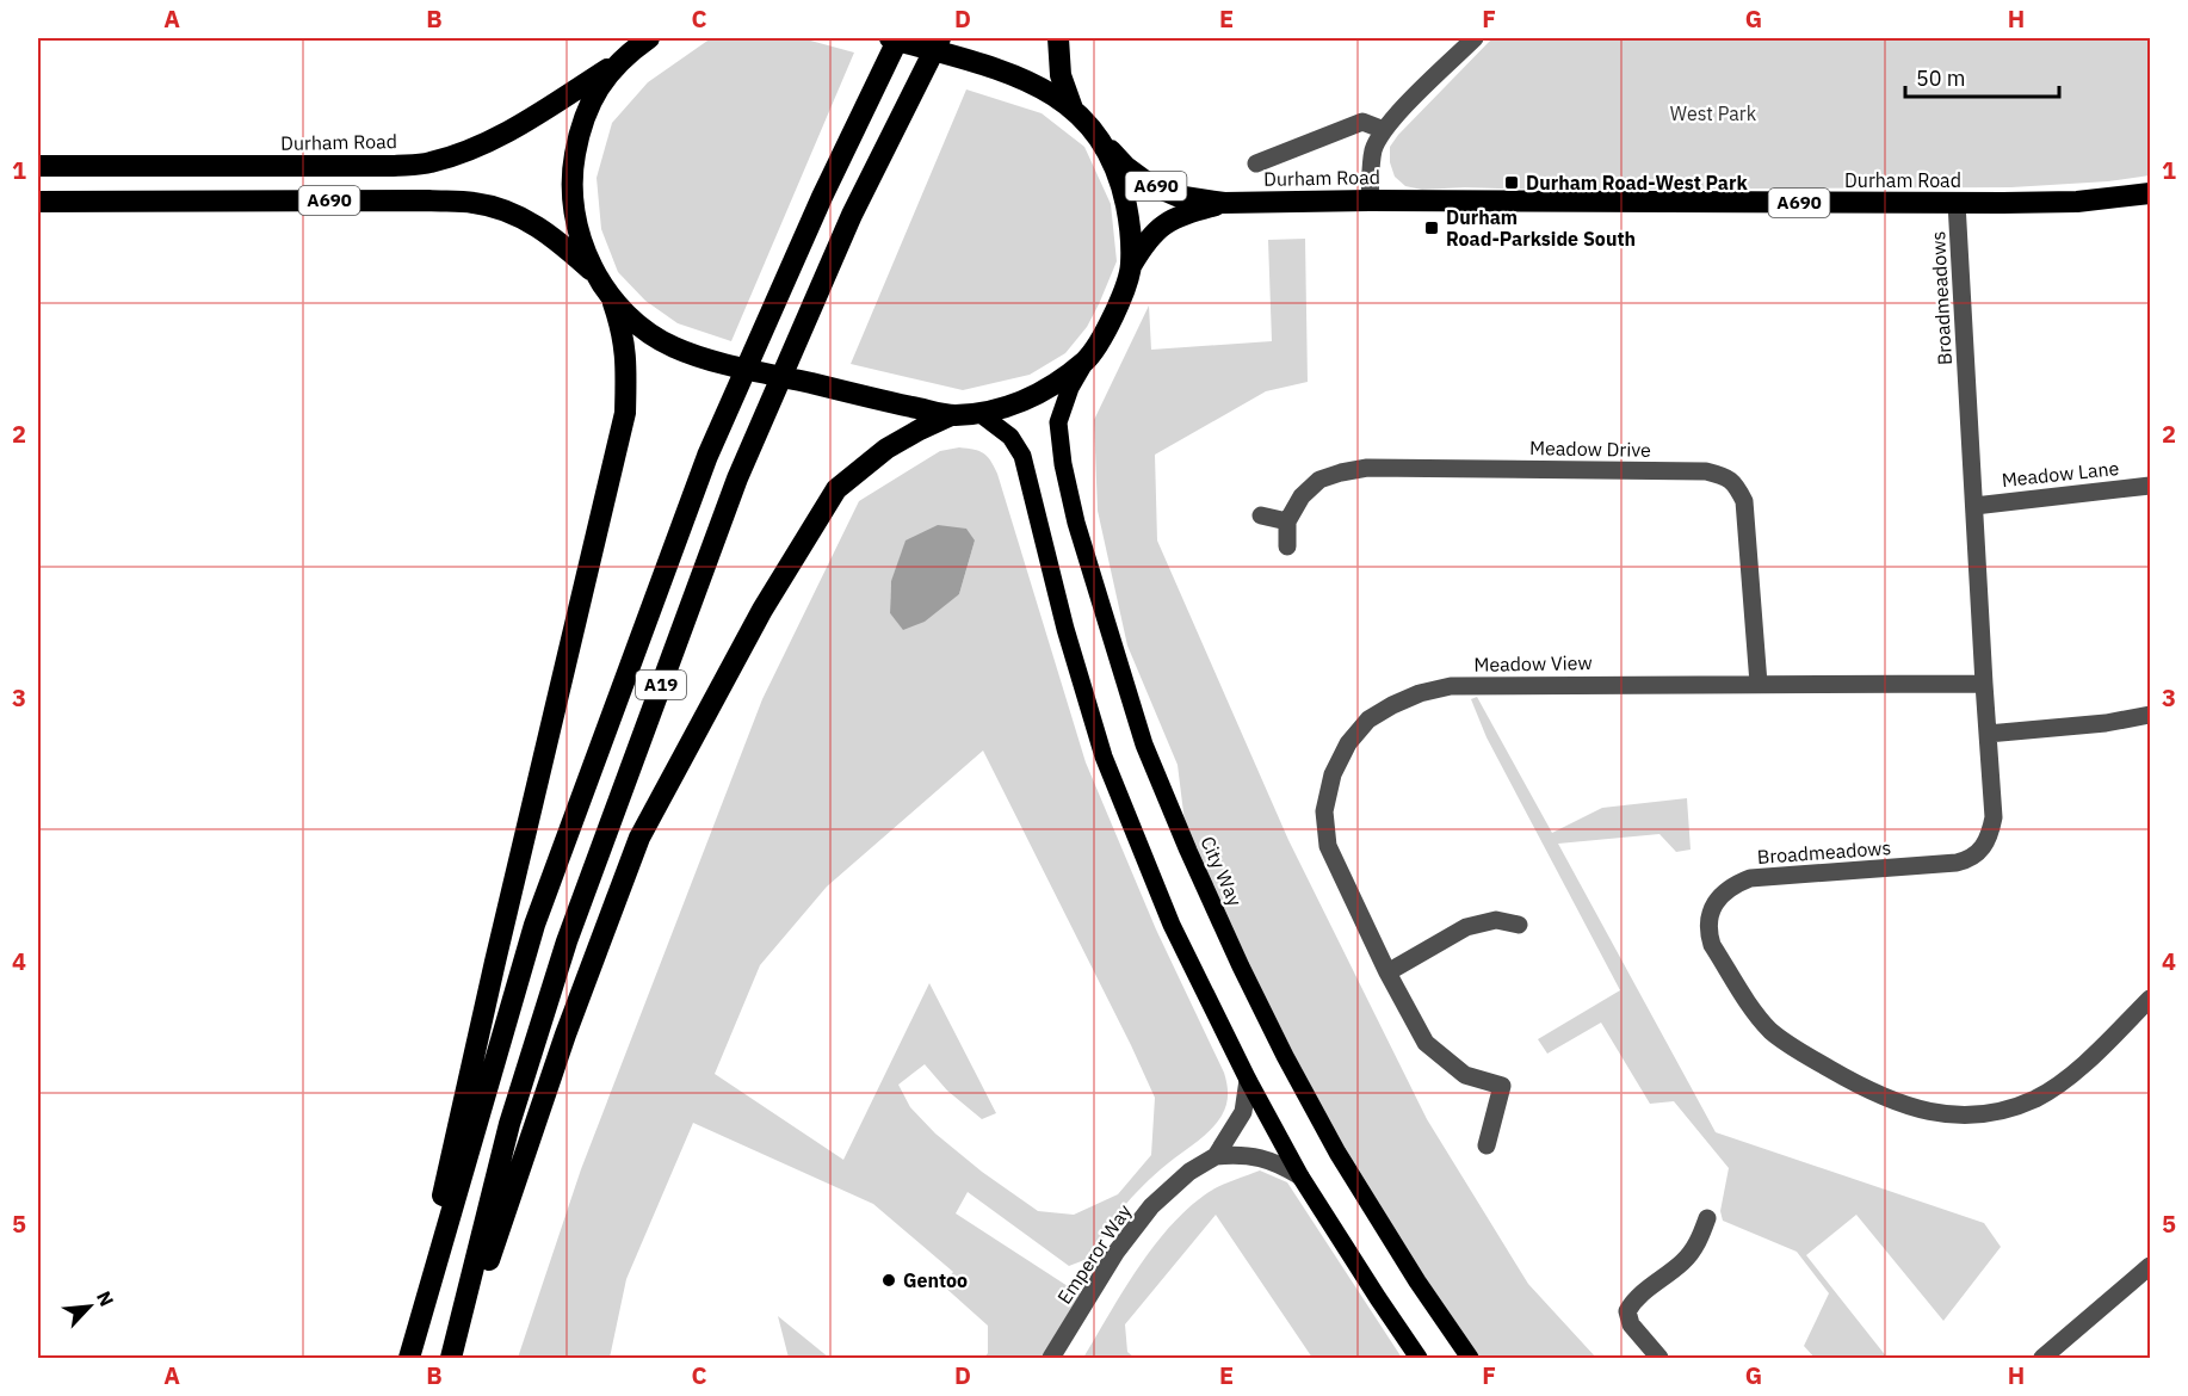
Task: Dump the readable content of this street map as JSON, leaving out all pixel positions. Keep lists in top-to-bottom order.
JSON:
{
  "streets": {
    "highway": ["Durham Road", "A690", "A19"],
    "main road": ["City Way"],
    "street": [
      "Broadmeadows",
      "Meadow Drive",
      "Meadow Lane",
      "Meadow View",
      "Emperor Way"
    ]
  },
  "crossings": [
    ["Durham Road", "A690"],
    ["Durham Road", "Broadmeadows"],
    ["A690", "City Way"],
    ["Broadmeadows", "Meadow Lane"],
    ["Broadmeadows", "Meadow View"],
    ["Meadow Drive", "Meadow View"]
  ],
  "parks": ["West Park"],
  "places": {
    "transit": ["Durham Road-West Park", "Durham Road-Parkside South"],
    "other": ["Gentoo"]
  },
  "scale_bar": "50 m",
  "north": "top right",
  "grid": {
    "columns": [
      "A",
      "B",
      "C",
      "D",
      "E",
      "F",
      "G",
      "H"
    ],
    "rows": [
      "1",
      "2",
      "3",
      "4",
      "5"
    ]
  }
}
